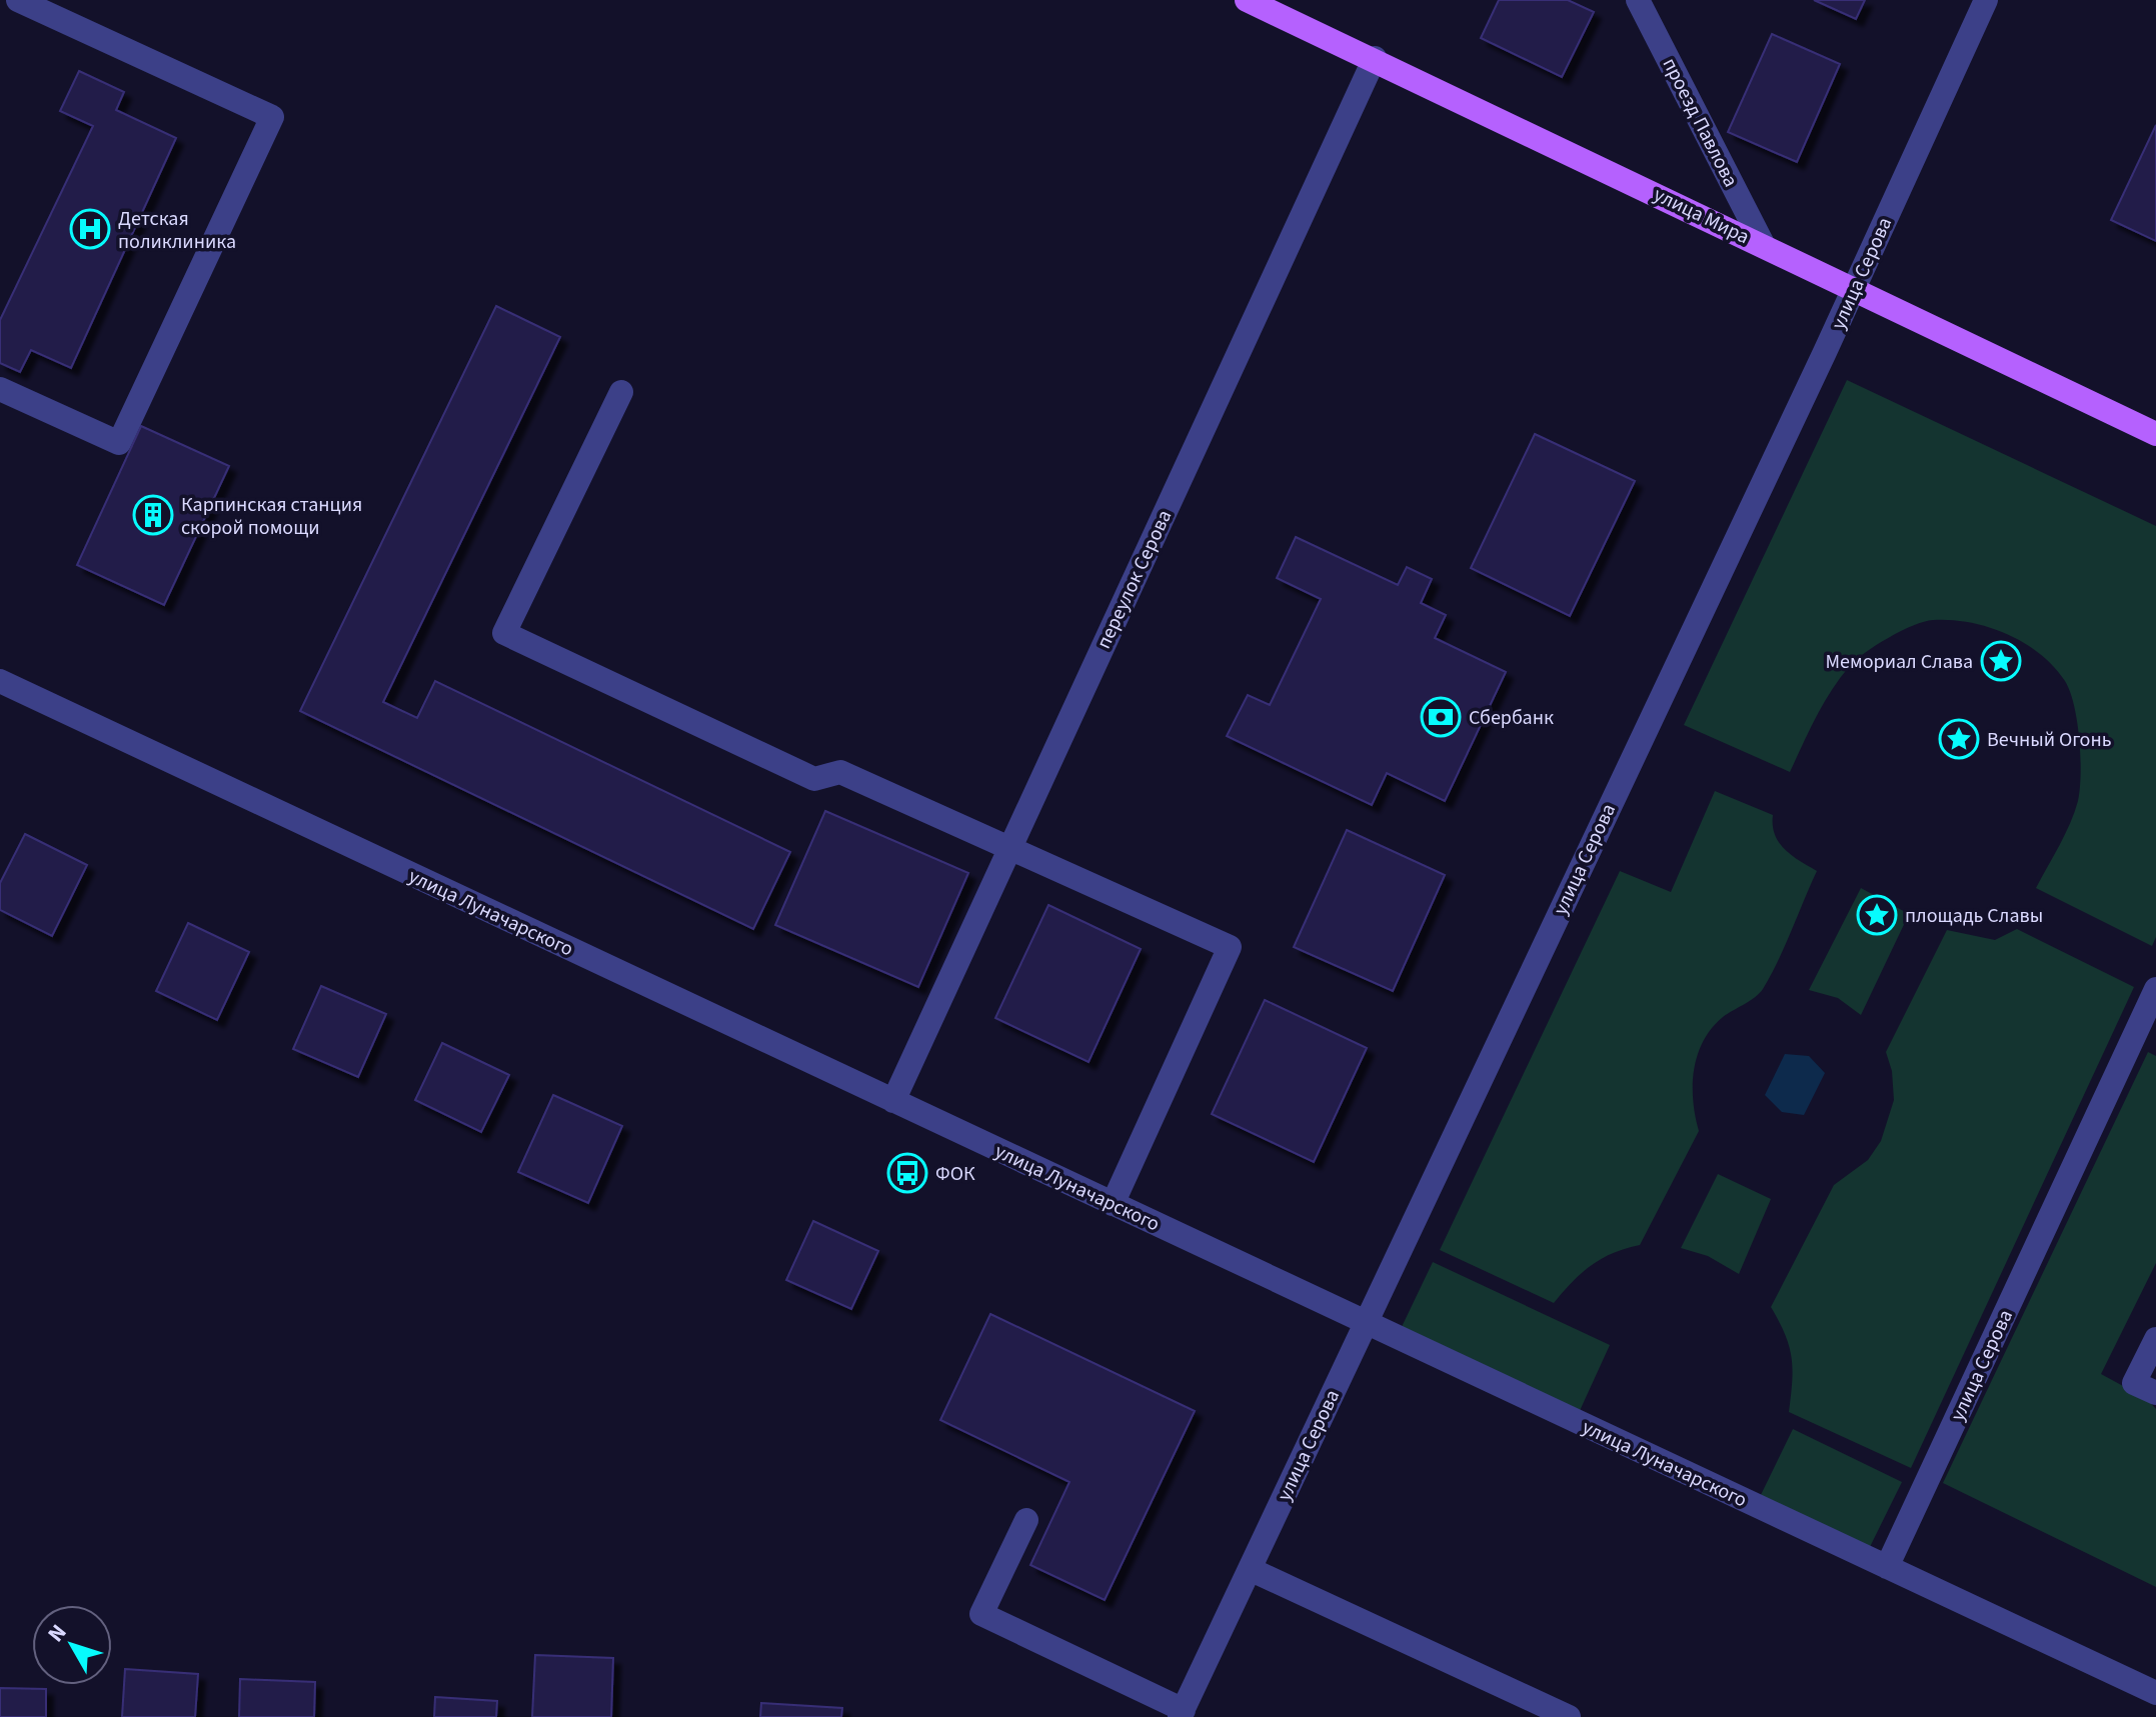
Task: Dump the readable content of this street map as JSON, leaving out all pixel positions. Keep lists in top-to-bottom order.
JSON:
{
  "streets": {
    "main road": ["улица Мира"],
    "street": [
      "проезд Павлова",
      "улица Серова",
      "переулок Серова",
      "улица Луначарского"
    ]
  },
  "crossings": [
    ["проезд Павлова", "улица Мира"],
    ["улица Мира", "улица Серова"],
    ["улица Мира", "переулок Серова"],
    ["улица Серова", "улица Луначарского"],
    ["переулок Серова", "улица Луначарского"]
  ],
  "places": {
    "hospital": ["Детская поликлиника"],
    "building": ["Карпинская станция скорой помощи"],
    "place": ["Мемориал Слава", "Вечный Огонь", "площадь Славы"],
    "bank": ["Сбербанк"],
    "bus stop": ["ФОК"]
  },
  "north": "top left"
}
